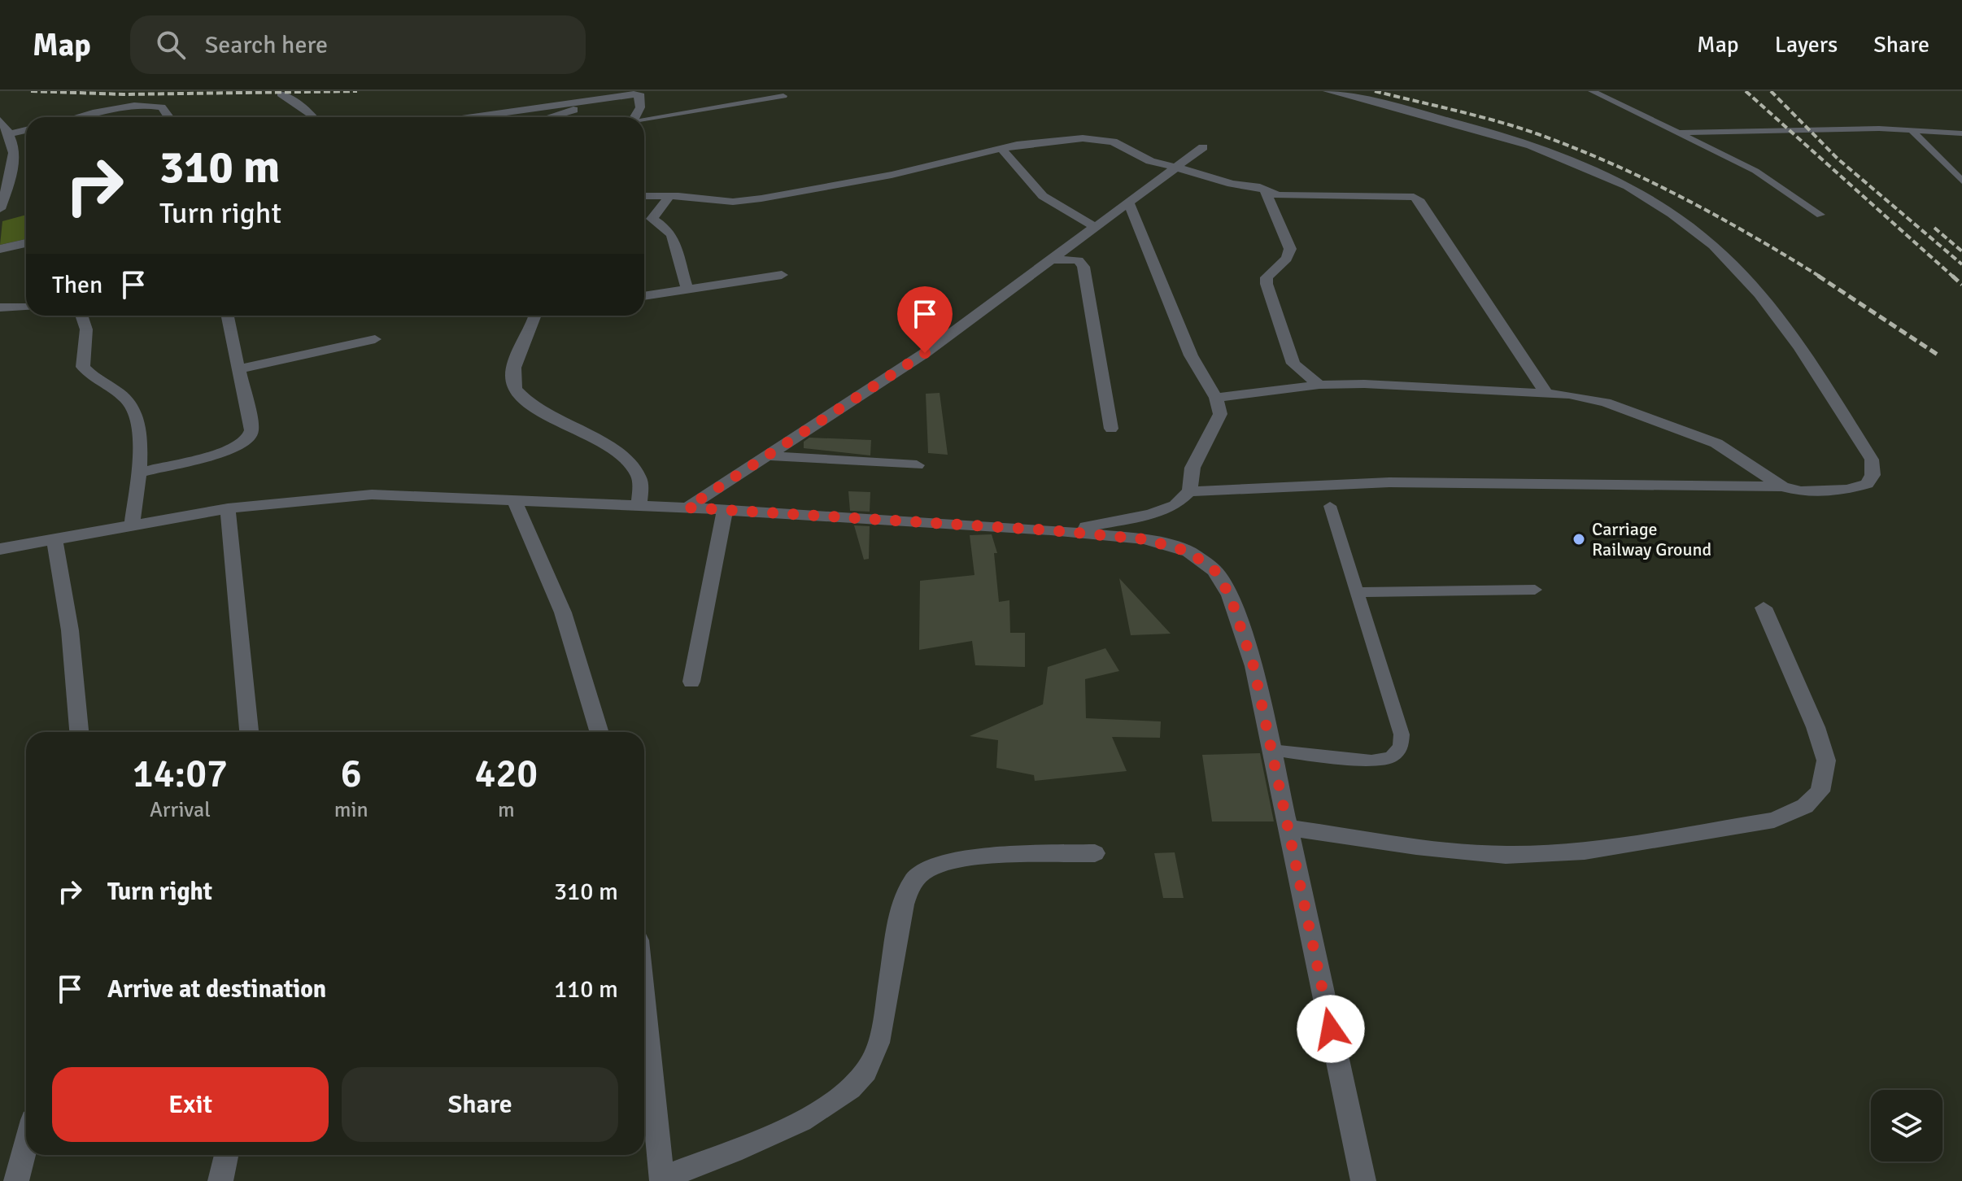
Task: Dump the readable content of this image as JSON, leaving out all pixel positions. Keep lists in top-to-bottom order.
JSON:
{
  "places": ["Carriage Railway Ground"],
  "page": {
    "header": "Map",
    "search": "Search here",
    "nav": ["Map", "Layers", "Share"],
    "turn": ["310 m", "Turn right"],
    "then": "Then",
    "eta": [
      "14:07",
      "Arrival",
      "6",
      "min",
      "420",
      "m"
    ],
    "list": [
      {
        "name": "Turn right",
        "value": "310 m"
      },
      {
        "name": "Arrive at destination",
        "value": "110 m"
      }
    ],
    "buttons": ["Exit", "Share"]
  }
}
